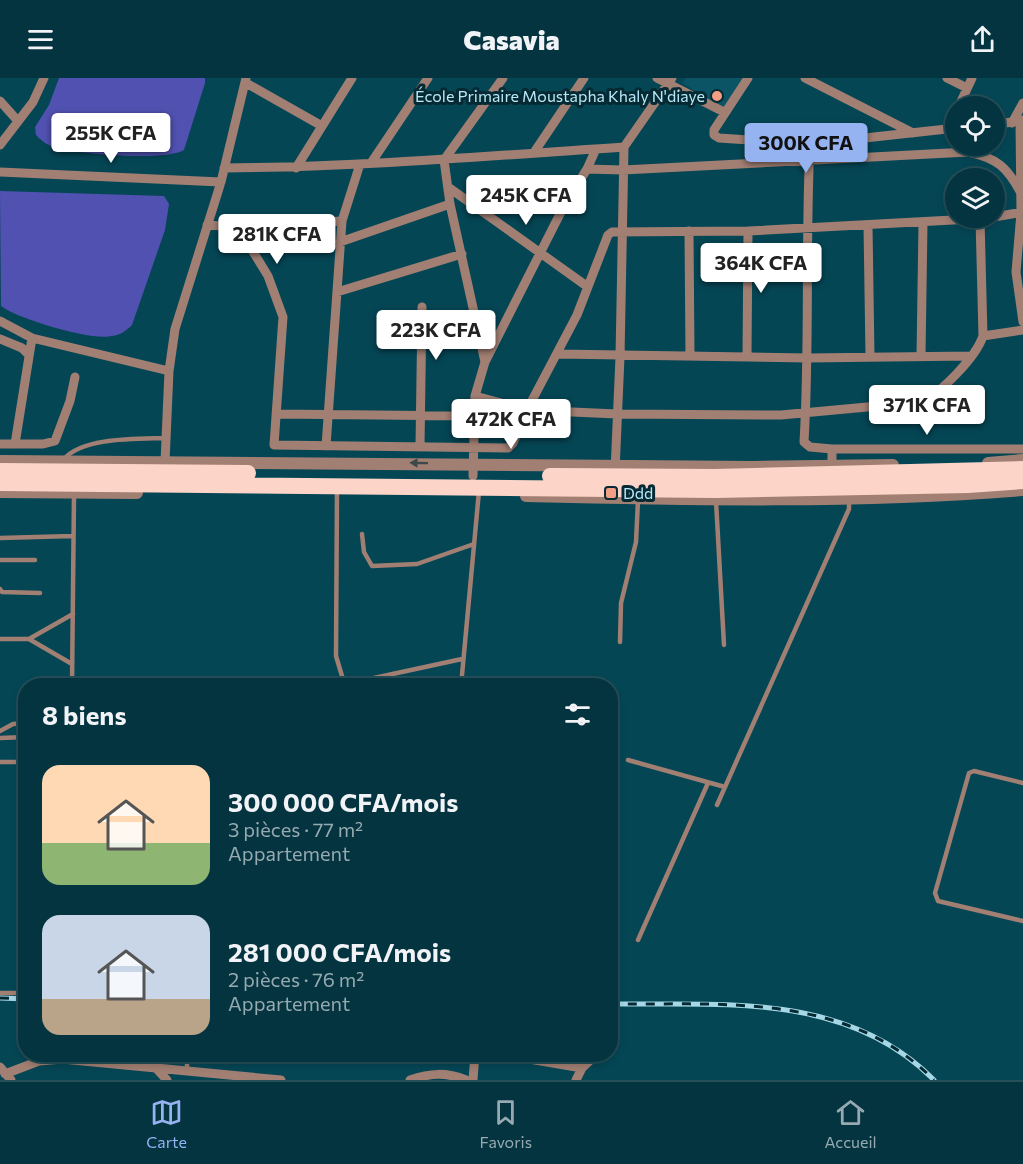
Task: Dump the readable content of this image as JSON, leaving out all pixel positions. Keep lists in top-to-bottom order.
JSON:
{
  "places": {
    "other": ["École Primaire Moustapha Khaly N'diaye"],
    "transit": ["Ddd"]
  },
  "page": {
    "header": "Casavia",
    "price": [
      "255K CFA",
      "300K CFA",
      "245K CFA",
      "281K CFA",
      "364K CFA",
      "223K CFA",
      "371K CFA",
      "472K CFA"
    ],
    "heading": "8 biens",
    "list": [
      {
        "name": "300 000 CFA/mois",
        "note": "3 pièces · 77 m² · Appartement"
      },
      {
        "name": "281 000 CFA/mois",
        "note": "2 pièces · 76 m² · Appartement"
      }
    ],
    "tabs": ["Carte", "Favoris", "Accueil"]
  }
}
